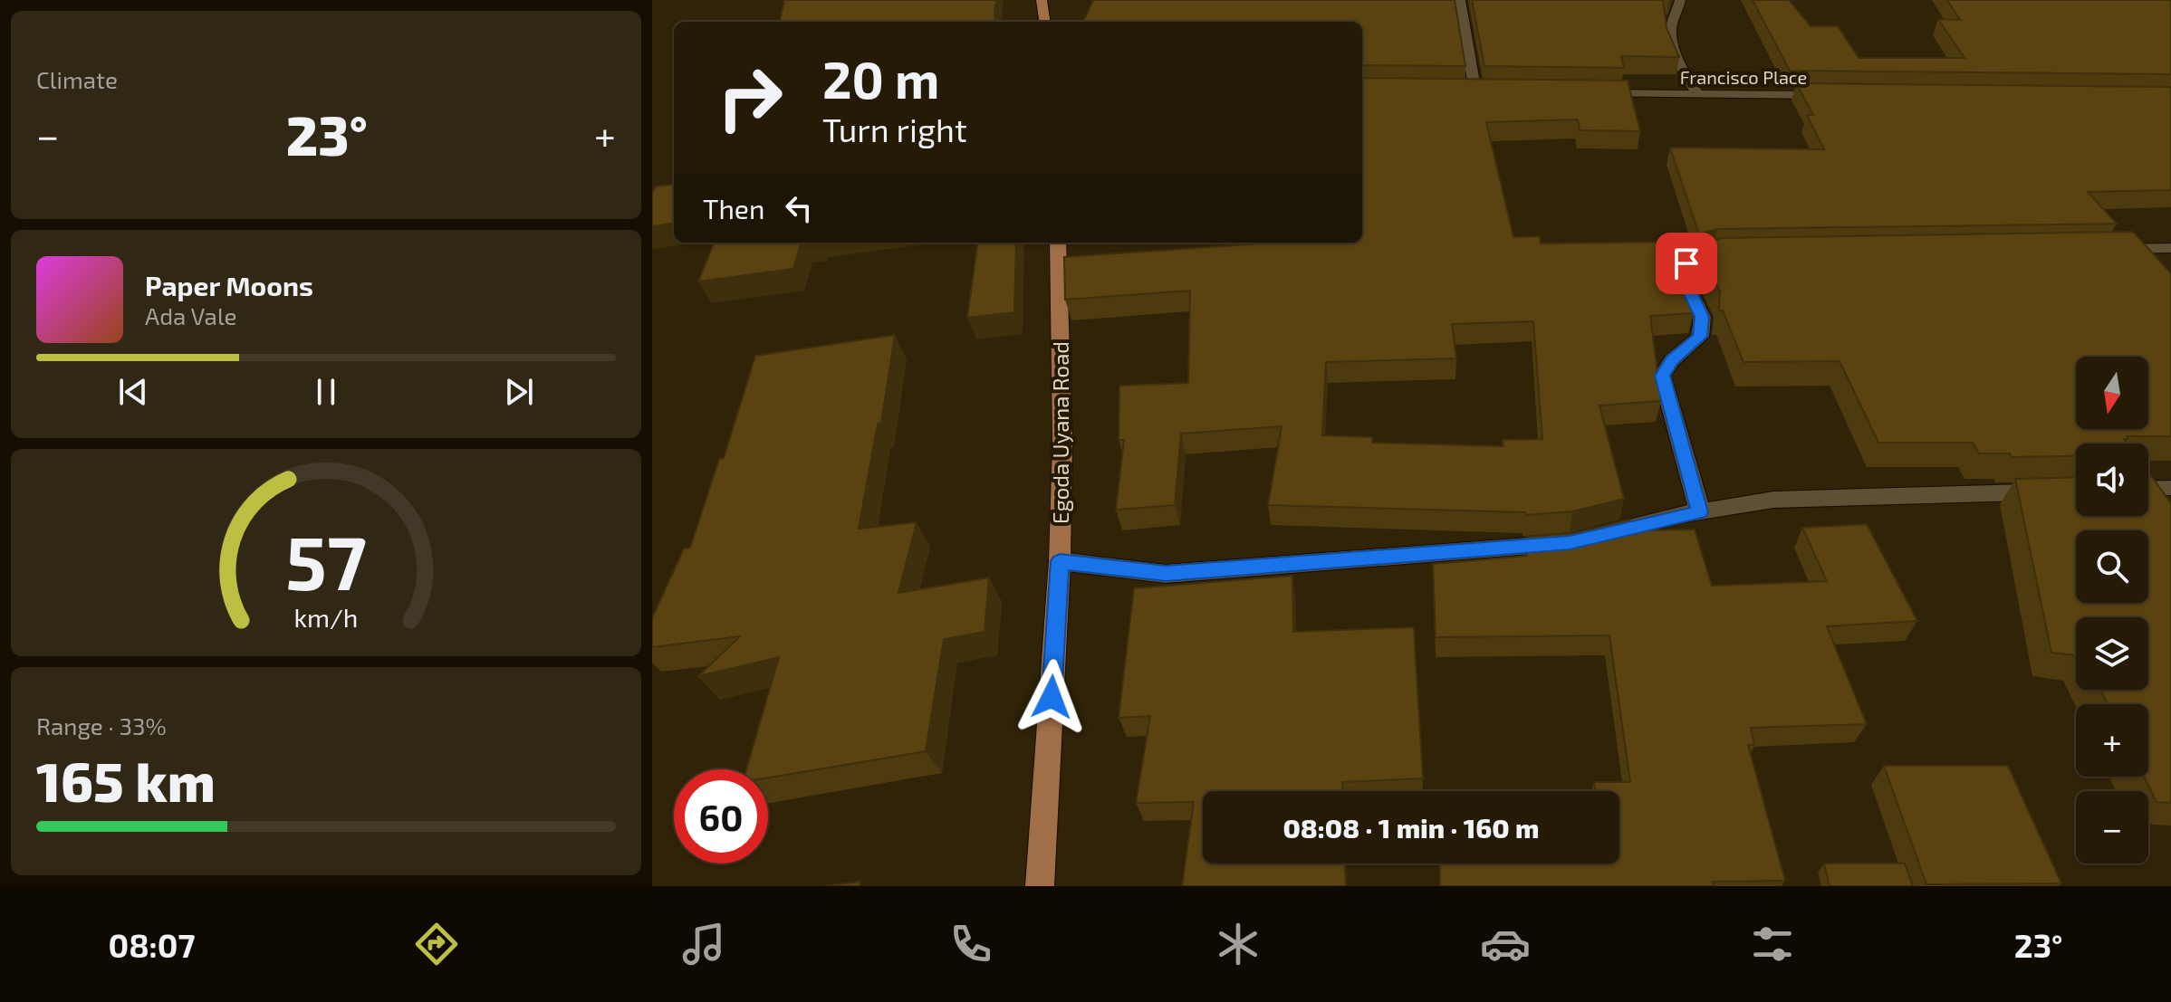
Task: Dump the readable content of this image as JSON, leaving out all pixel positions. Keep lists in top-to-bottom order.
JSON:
{
  "streets": {
    "main road": ["Egoda Uyana Road"],
    "street": ["Francisco Place"]
  },
  "north": "bottom",
  "page": {
    "tile": [
      "Climate",
      ["Range · 33%", "165 km"]
    ],
    "turn": ["20 m", "Turn right"],
    "heat": ["−", "23°", "+"],
    "then": "Then",
    "song": ["Paper Moons", "Ada Vale"],
    "map_buttons": ["+", "−"],
    "limit": "60",
    "trip": "08:08 · 1 min · 160 m",
    "tabs": ["08:07", "23°"],
    "gauge": ["57", "km/h"]
  }
}
